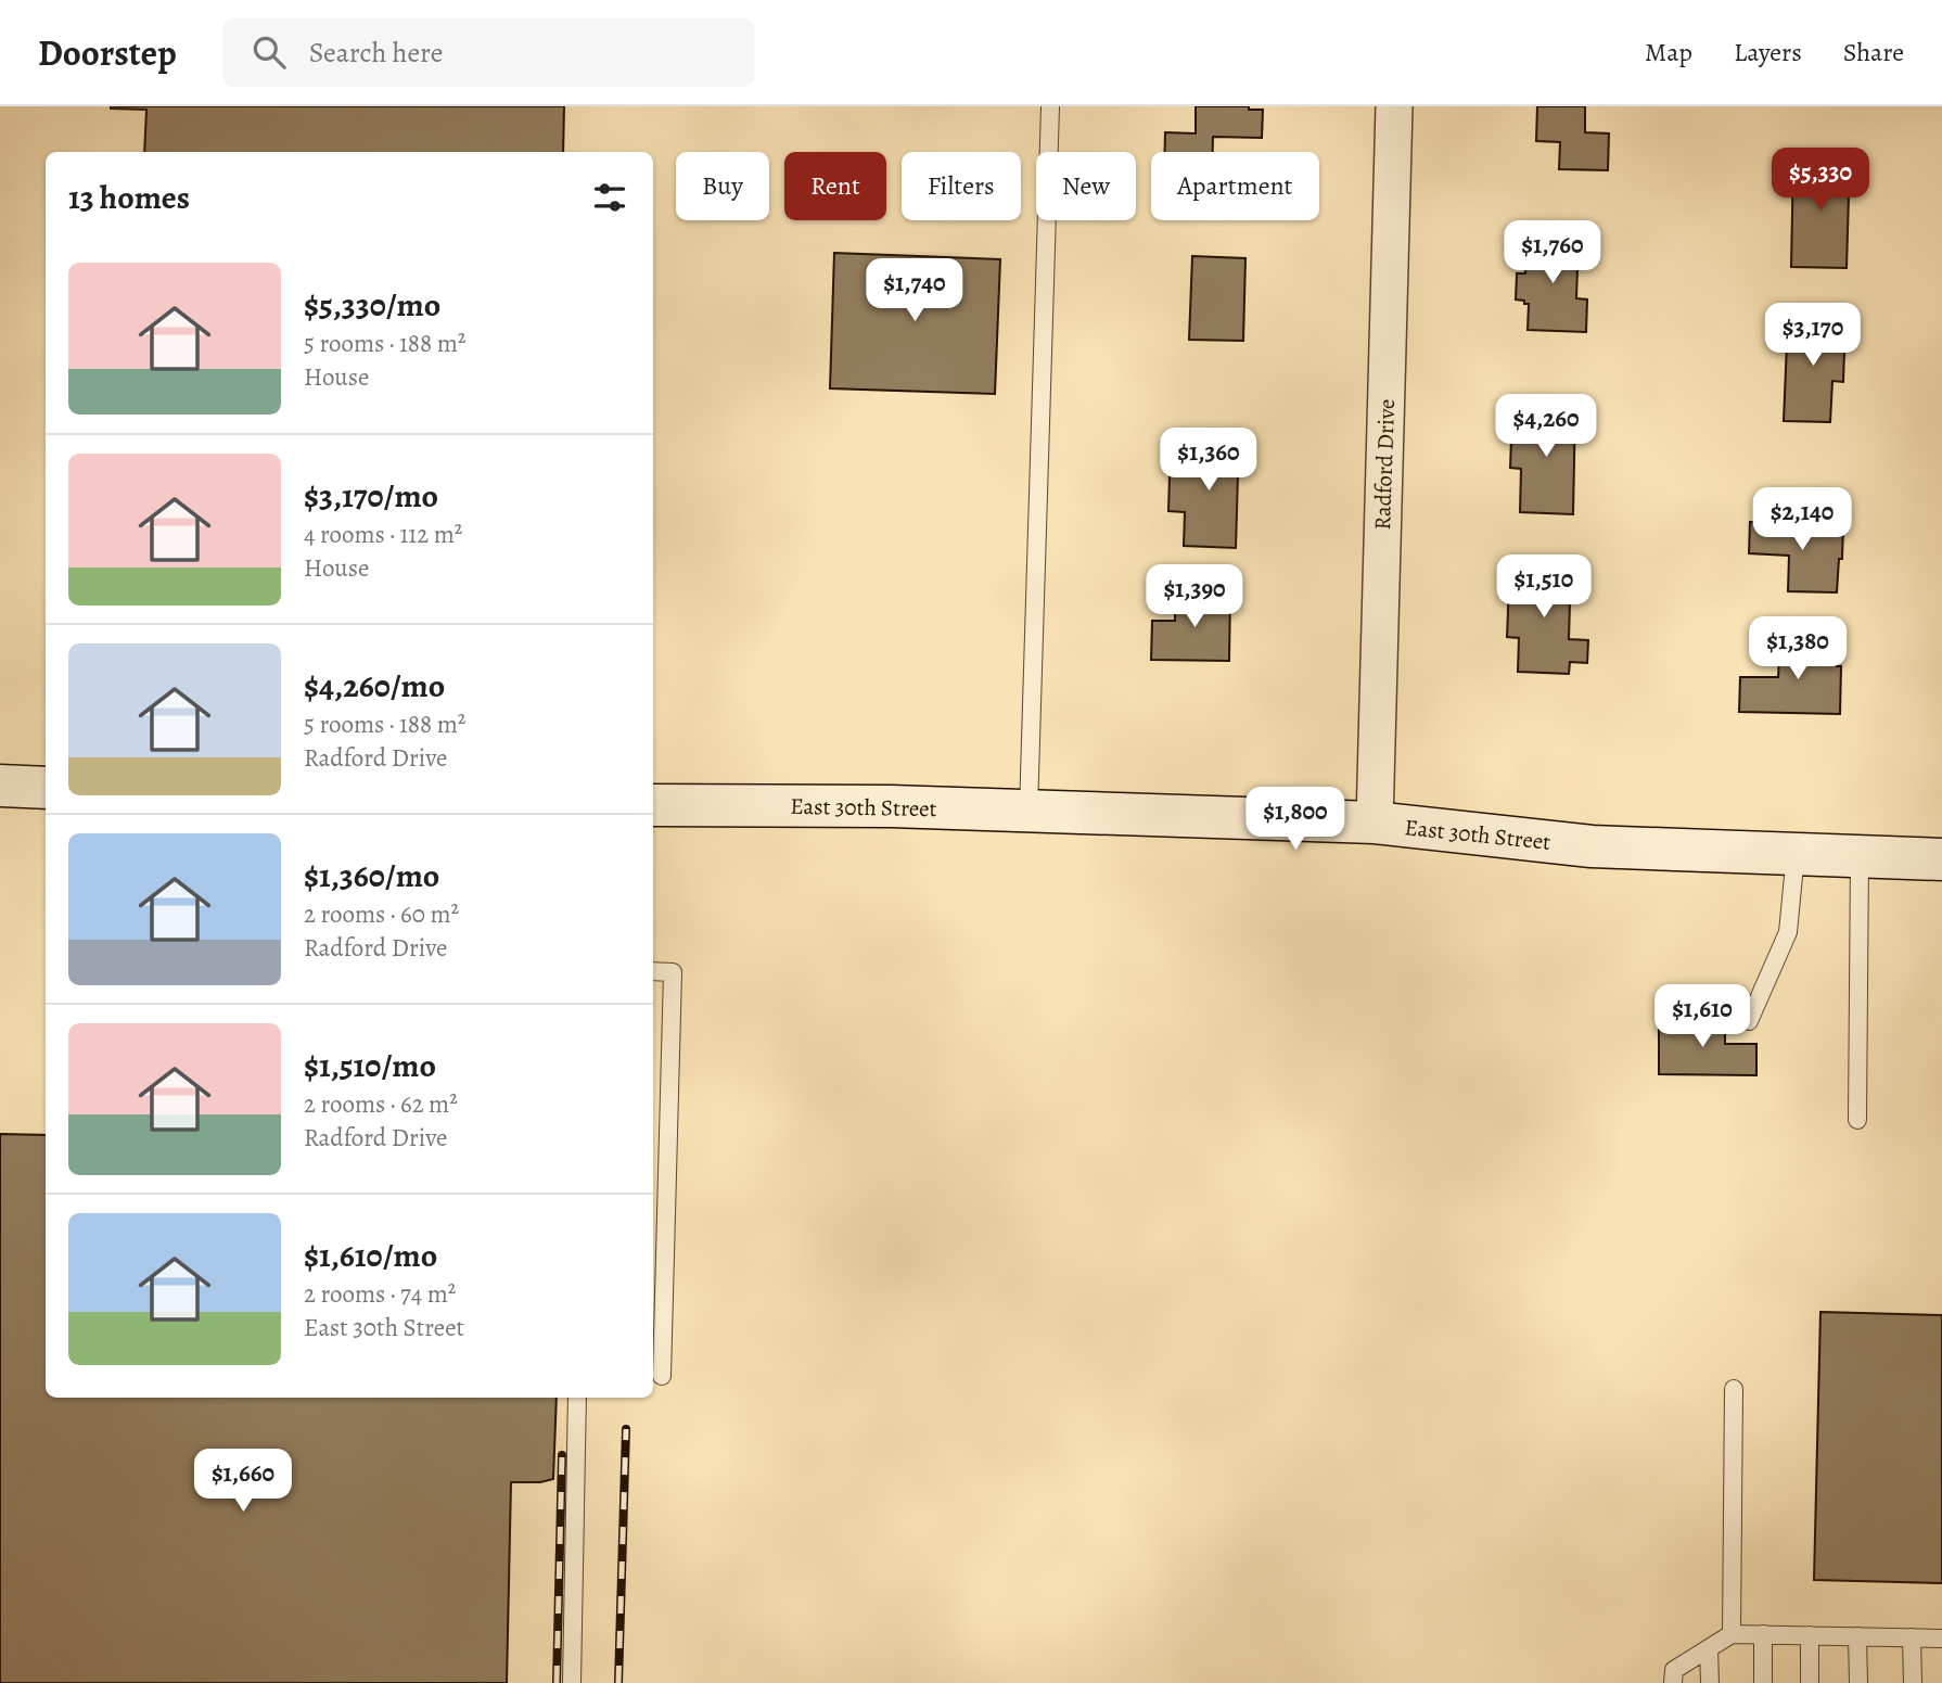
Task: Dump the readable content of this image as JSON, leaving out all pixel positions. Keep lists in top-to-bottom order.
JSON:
{
  "streets": {
    "main road": ["East 30th Street"],
    "street": ["Radford Drive"]
  },
  "crossings": [
    ["Radford Drive", "East 30th Street"]
  ],
  "page": {
    "header": "Doorstep",
    "search": "Search here",
    "nav": ["Map", "Layers", "Share"],
    "price": [
      "$5,330",
      "$1,760",
      "$1,740",
      "$3,170",
      "$4,260",
      "$1,360",
      "$2,140",
      "$1,510",
      "$1,390",
      "$1,380",
      "$1,800",
      "$1,610",
      "$1,660"
    ],
    "chip": [
      "Buy",
      "Rent",
      "Filters",
      "New",
      "Apartment"
    ],
    "heading": "13 homes",
    "list": [
      {
        "name": "$5,330/mo",
        "note": "5 rooms · 188 m² · House"
      },
      {
        "name": "$3,170/mo",
        "note": "4 rooms · 112 m² · House"
      },
      {
        "name": "$4,260/mo",
        "note": "5 rooms · 188 m² · Radford Drive"
      },
      {
        "name": "$1,360/mo",
        "note": "2 rooms · 60 m² · Radford Drive"
      },
      {
        "name": "$1,510/mo",
        "note": "2 rooms · 62 m² · Radford Drive"
      },
      {
        "name": "$1,610/mo",
        "note": "2 rooms · 74 m² · East 30th Street"
      }
    ]
  }
}
